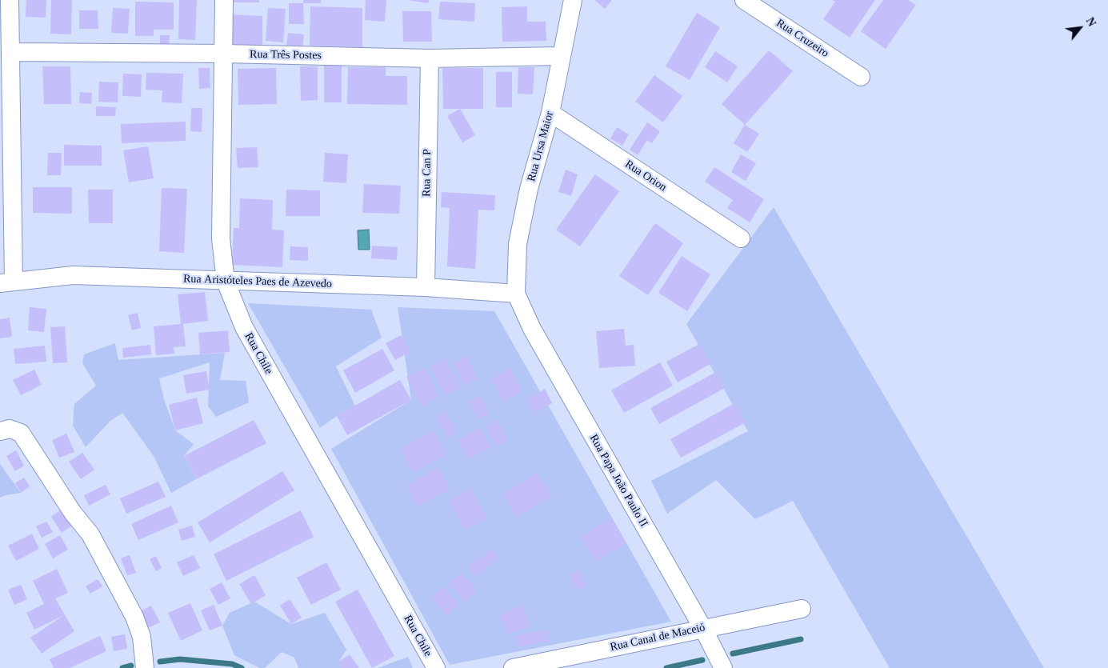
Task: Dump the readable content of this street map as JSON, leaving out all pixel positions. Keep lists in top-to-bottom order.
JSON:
{
  "streets": {
    "street": [
      "Rua Cruzeiro",
      "Rua Três Postes",
      "Rua Ursa Maior",
      "Rua Can P",
      "Rua Orion",
      "Rua Aristóteles Paes de Azevedo",
      "Rua Chile",
      "Rua Papa João Paulo II",
      "Rua Canal de Maceió"
    ]
  },
  "crossings": [
    ["Rua Três Postes", "Rua Ursa Maior"],
    ["Rua Três Postes", "Rua Can P"],
    ["Rua Três Postes", "Rua Chile"],
    ["Rua Ursa Maior", "Rua Orion"],
    ["Rua Ursa Maior", "Rua Aristóteles Paes de Azevedo"],
    ["Rua Ursa Maior", "Rua Papa João Paulo II"],
    ["Rua Can P", "Rua Aristóteles Paes de Azevedo"],
    ["Rua Aristóteles Paes de Azevedo", "Rua Chile"],
    ["Rua Aristóteles Paes de Azevedo", "Rua Papa João Paulo II"],
    ["Rua Papa João Paulo II", "Rua Canal de Maceió"]
  ],
  "north": "top right"
}
